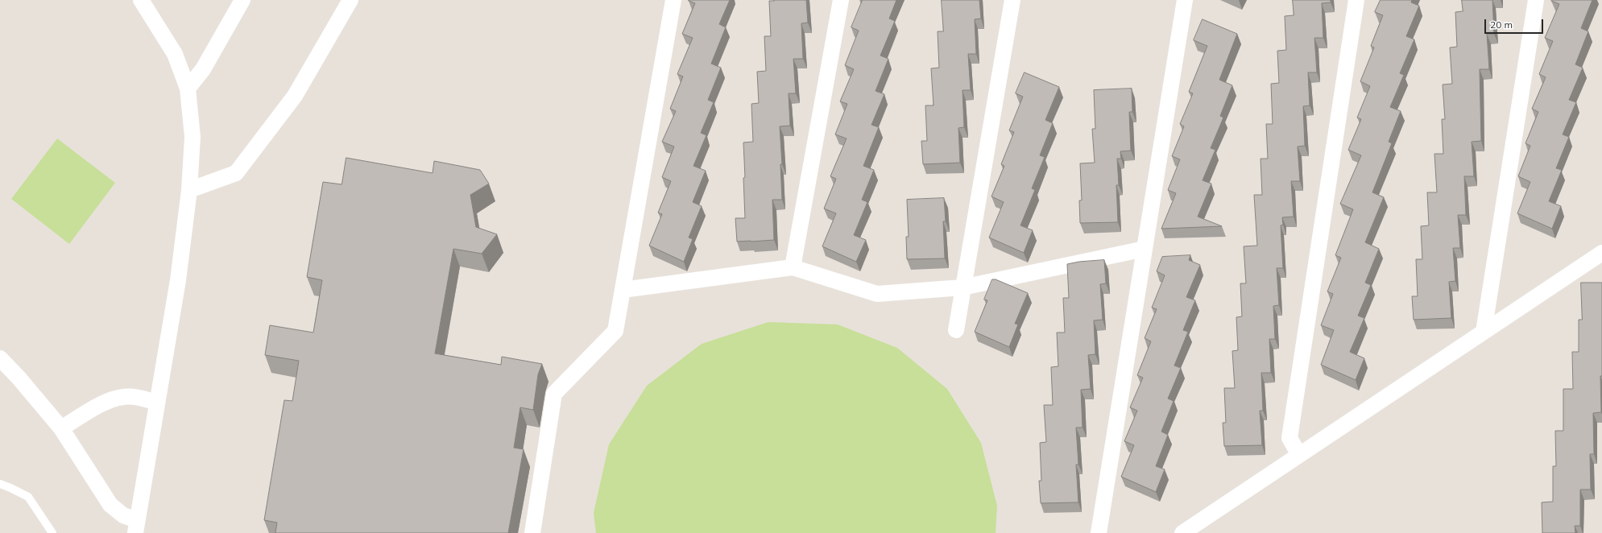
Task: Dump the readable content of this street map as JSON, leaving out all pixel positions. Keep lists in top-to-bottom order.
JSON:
{
  "scale_bar": "20 m"
}
